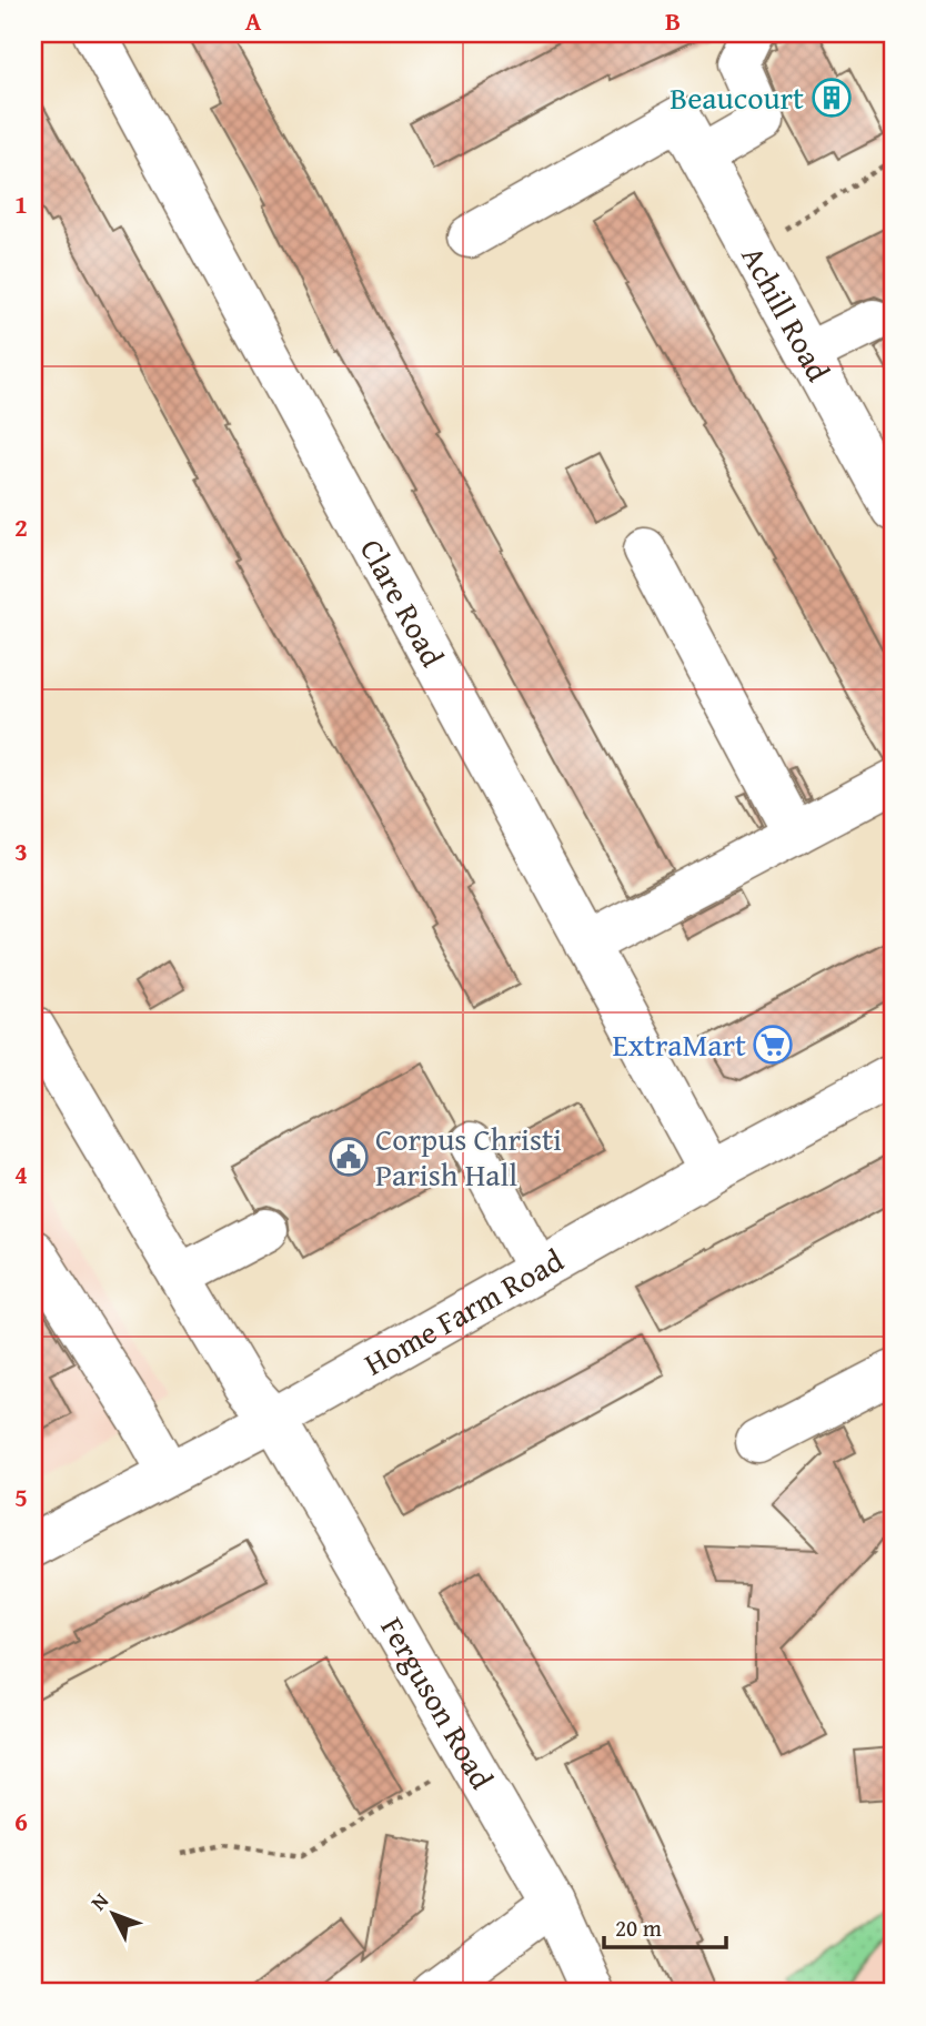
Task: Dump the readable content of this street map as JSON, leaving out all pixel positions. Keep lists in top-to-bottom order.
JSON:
{
  "streets": {
    "street": [
      "Achill Road",
      "Clare Road",
      "Home Farm Road",
      "Ferguson Road"
    ]
  },
  "crossings": [
    ["Clare Road", "Home Farm Road"],
    ["Home Farm Road", "Ferguson Road"]
  ],
  "places": {
    "building": ["Beaucourt"],
    "supermarket": ["ExtraMart"],
    "public building": ["Corpus Christi Parish Hall"]
  },
  "scale_bar": "20 m",
  "north": "top left",
  "grid": {
    "columns": ["A", "B"],
    "rows": [
      "1",
      "2",
      "3",
      "4",
      "5",
      "6"
    ]
  }
}
